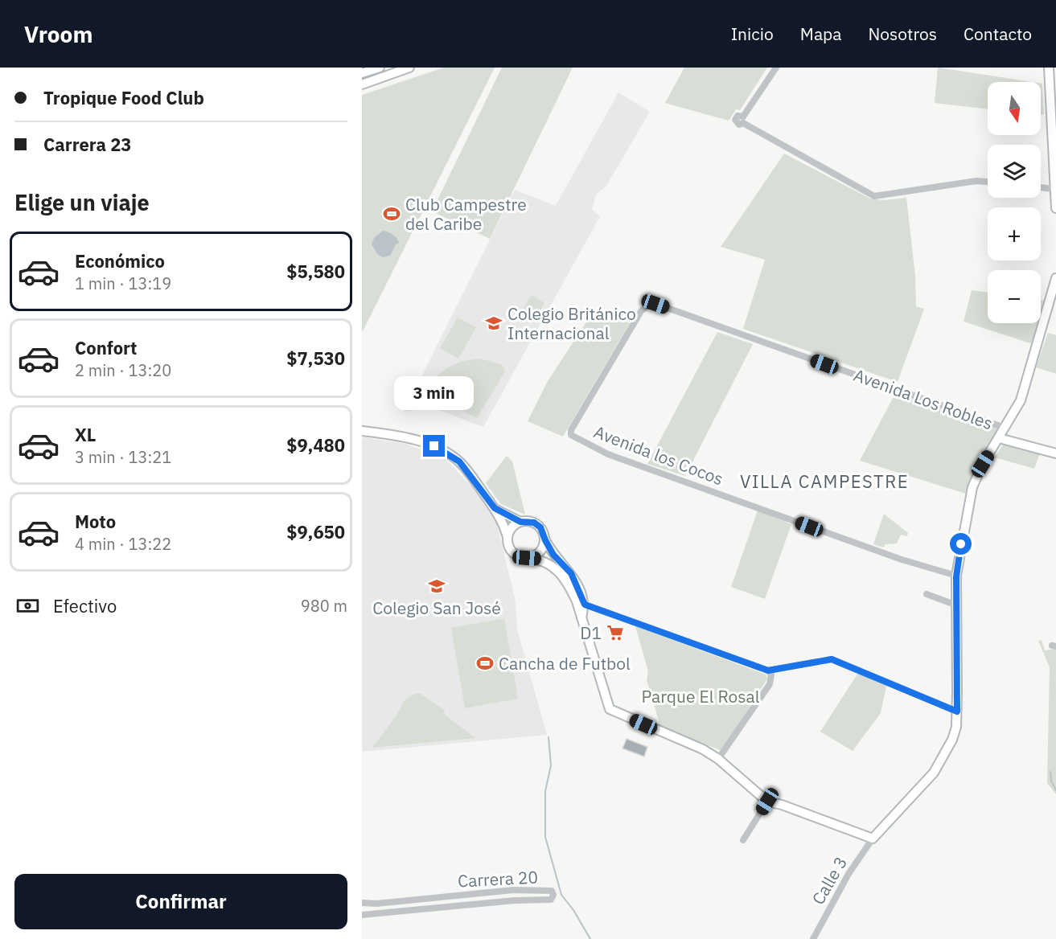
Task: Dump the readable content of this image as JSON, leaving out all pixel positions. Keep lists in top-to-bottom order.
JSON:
{
  "streets": {
    "street": [
      "Avenida Los Robles",
      "Avenida los Cocos",
      "Carrera 20",
      "Calle 3"
    ]
  },
  "crossings": [
    ["Avenida Los Robles", "Avenida los Cocos"]
  ],
  "districts": ["VILLA CAMPESTRE"],
  "parks": ["Parque El Rosal"],
  "places": {
    "sports": ["Club Campestre del Caribe", "Cancha de Futbol"],
    "school or university": ["Colegio Británico Internacional", "Colegio San José"],
    "supermarket": ["D1"]
  },
  "north": "bottom",
  "page": {
    "header": "Vroom",
    "nav": [
      "Inicio",
      "Mapa",
      "Nosotros",
      "Contacto"
    ],
    "banner": ["Tropique Food Club", "Carrera 23"],
    "map_buttons": ["+", "−"],
    "heading": "Elige un viaje",
    "list": [
      {
        "name": "Económico",
        "note": "1 min · 13:19",
        "value": "$5,580"
      },
      {
        "name": "Confort",
        "note": "2 min · 13:20",
        "value": "$7,530"
      },
      {
        "name": "XL",
        "note": "3 min · 13:21",
        "value": "$9,480"
      },
      {
        "name": "Moto",
        "note": "4 min · 13:22",
        "value": "$9,650"
      }
    ],
    "bubble": "3 min",
    "pay": ["Efectivo", "980 m"],
    "buttons": "Confirmar"
  }
}
